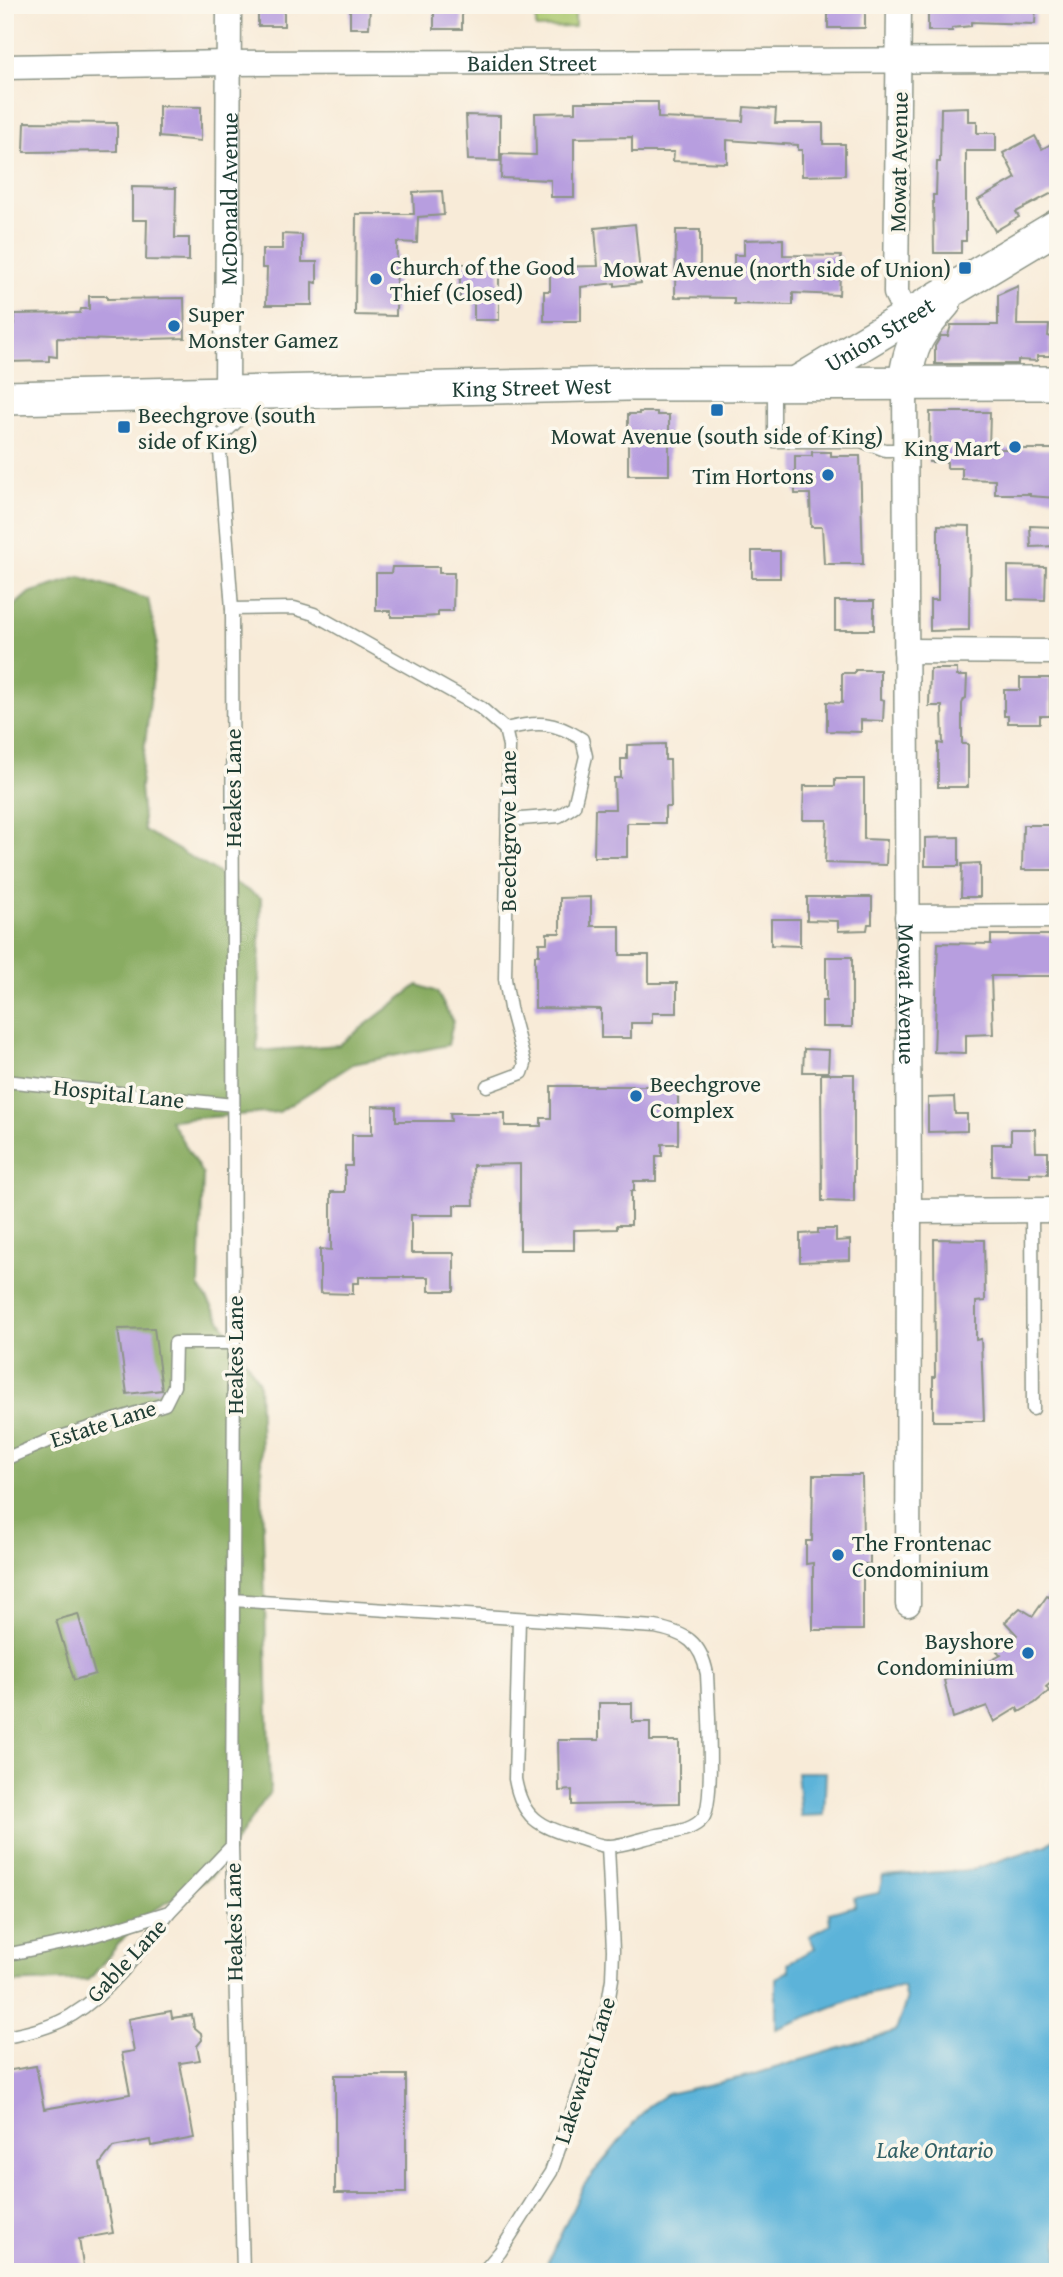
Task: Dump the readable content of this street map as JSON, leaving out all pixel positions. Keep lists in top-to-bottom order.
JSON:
{
  "streets": {
    "main road": ["Union Street", "King Street West"],
    "street": ["Baiden Street", "Mowat Avenue", "McDonald Avenue"],
    "lane": [
      "Heakes Lane",
      "Beechgrove Lane",
      "Hospital Lane",
      "Estate Lane",
      "Gable Lane",
      "Lakewatch Lane"
    ]
  },
  "crossings": [
    ["Baiden Street", "Mowat Avenue"],
    ["Baiden Street", "McDonald Avenue"],
    ["Mowat Avenue", "Union Street"],
    ["Mowat Avenue", "King Street West"],
    ["McDonald Avenue", "King Street West"],
    ["Union Street", "King Street West"],
    ["Heakes Lane", "Beechgrove Lane"],
    ["Heakes Lane", "Hospital Lane"],
    ["Heakes Lane", "Estate Lane"],
    ["Heakes Lane", "Gable Lane"]
  ],
  "water": ["Lake Ontario"],
  "places": {
    "transit": ["Mowat Avenue (north side of Union)", "Mowat Avenue (south side of King)", "Beechgrove (south side of King)"],
    "other": [
      "Church of the Good Thief (Closed)",
      "Super Monster Gamez",
      "King Mart",
      "Tim Hortons",
      "Beechgrove Complex",
      "The Frontenac Condominium",
      "Bayshore Condominium"
    ]
  }
}
